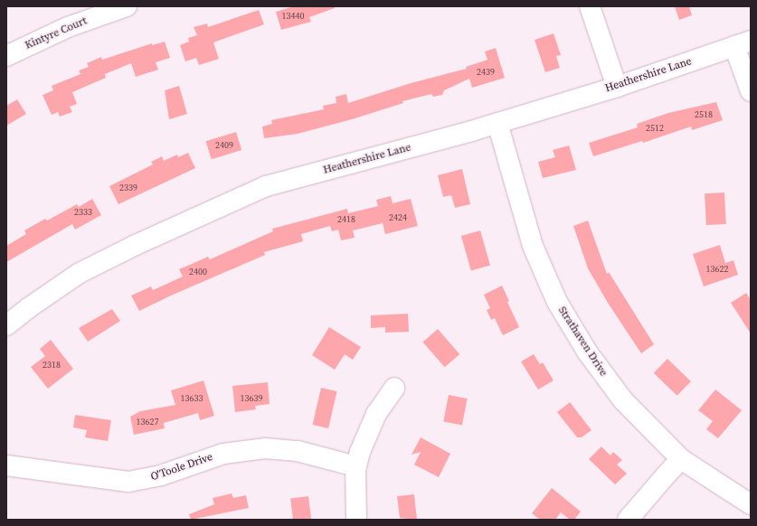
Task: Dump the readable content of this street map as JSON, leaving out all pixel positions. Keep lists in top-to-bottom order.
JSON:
{
  "streets": {
    "street": [
      "Kintyre Court",
      "Heathershire Lane",
      "Strathaven Drive",
      "O'Toole Drive"
    ]
  },
  "crossings": [
    ["Heathershire Lane", "Strathaven Drive"]
  ],
  "house_numbers": [
    "13440",
    "2439",
    "2518",
    "2512",
    "2409",
    "2339",
    "2333",
    "2424",
    "2418",
    "13622",
    "2400",
    "2318",
    "13633",
    "13639",
    "13627"
  ]
}
